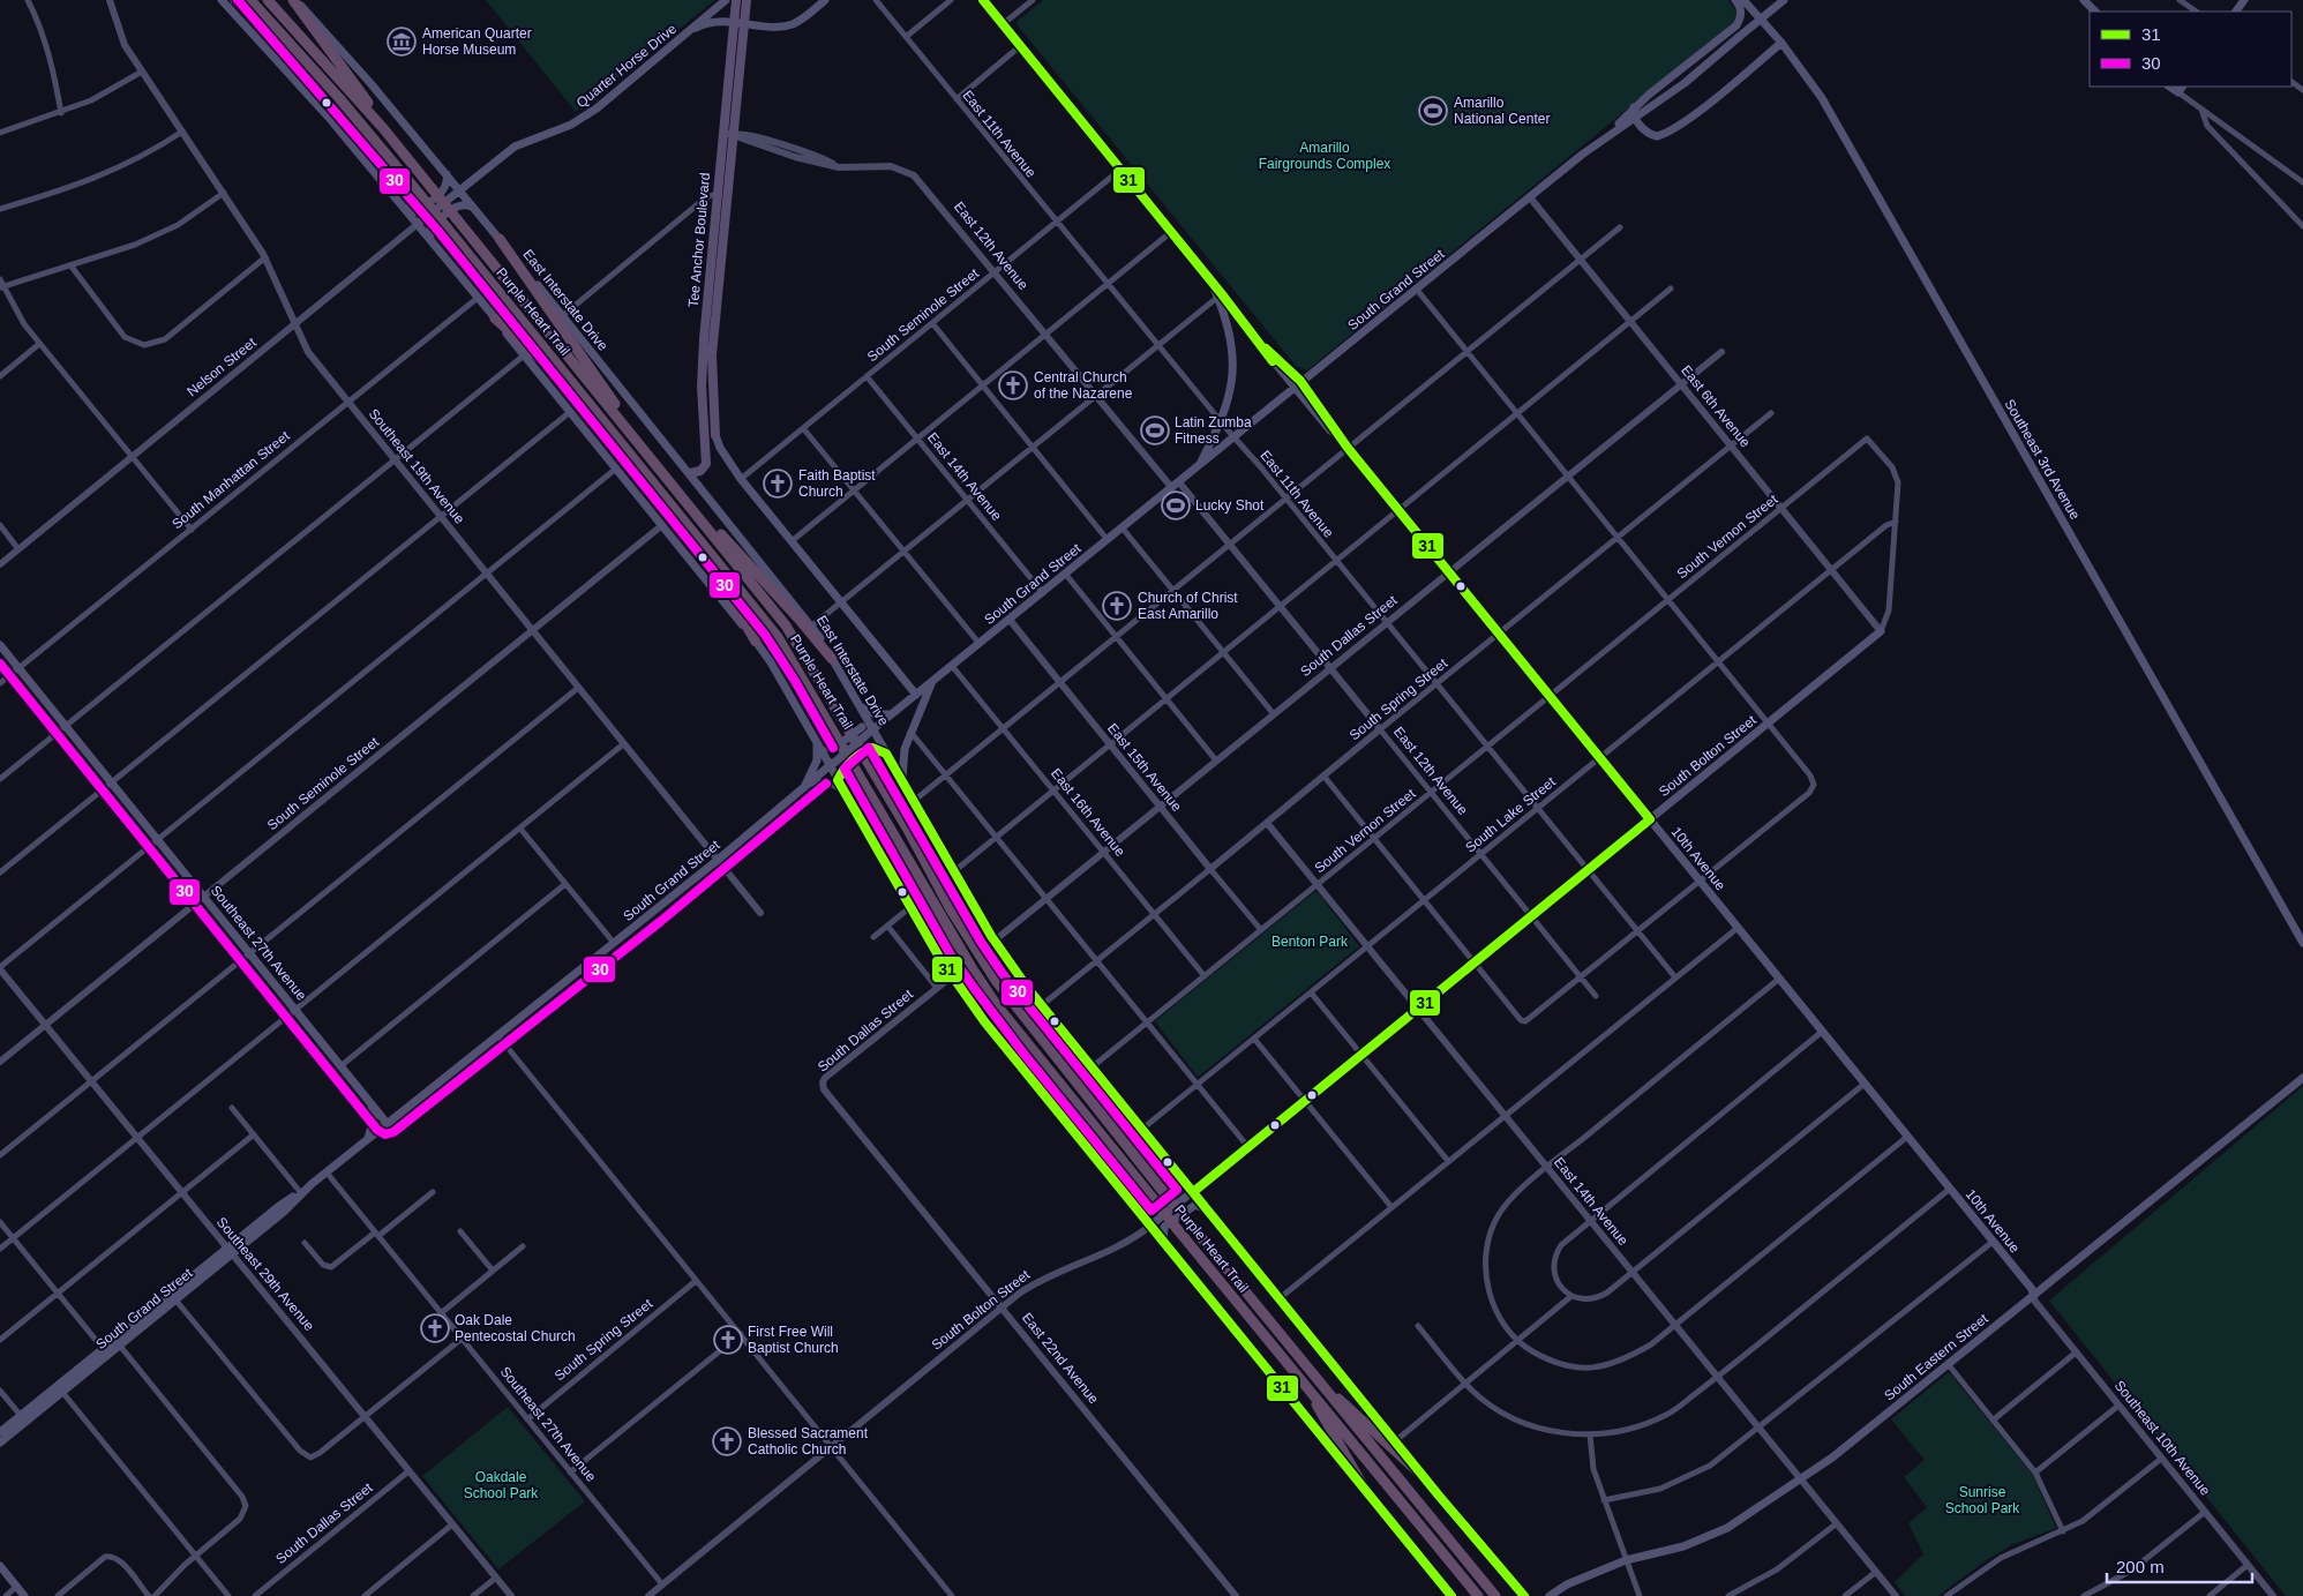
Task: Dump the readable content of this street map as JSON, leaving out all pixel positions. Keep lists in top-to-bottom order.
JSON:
{
  "streets": {
    "highway": ["Purple Heart Trail"],
    "main road": [
      "Quarter Horse Drive",
      "Tee Anchor Boulevard",
      "South Grand Street",
      "East Interstate Drive",
      "Nelson Street",
      "Southeast 3rd Avenue",
      "South Bolton Street",
      "10th Avenue",
      "Southeast 27th Avenue",
      "South Eastern Street"
    ],
    "street": [
      "East 11th Avenue",
      "East 12th Avenue",
      "South Seminole Street",
      "East 6th Avenue",
      "Southeast 19th Avenue",
      "East 14th Avenue",
      "South Manhattan Street",
      "South Vernon Street",
      "South Dallas Street",
      "South Spring Street",
      "East 15th Avenue",
      "East 16th Avenue",
      "South Lake Street",
      "Southeast 29th Avenue",
      "East 22nd Avenue",
      "Southeast 10th Avenue"
    ]
  },
  "crossings": [
    ["Quarter Horse Drive", "East Interstate Drive"],
    ["Quarter Horse Drive", "Nelson Street"],
    ["East 11th Avenue", "South Grand Street"],
    ["East 11th Avenue", "South Seminole Street"],
    ["East 11th Avenue", "South Vernon Street"],
    ["East 11th Avenue", "South Dallas Street"],
    ["East 11th Avenue", "South Spring Street"],
    ["East 11th Avenue", "South Bolton Street"],
    ["East 11th Avenue", "South Lake Street"],
    ["Tee Anchor Boulevard", "East 12th Avenue"],
    ["Tee Anchor Boulevard", "East Interstate Drive"],
    ["East 12th Avenue", "South Grand Street"],
    ["East 12th Avenue", "South Seminole Street"],
    ["East 12th Avenue", "South Vernon Street"],
    ["East 12th Avenue", "South Dallas Street"],
    ["East 12th Avenue", "South Spring Street"],
    ["East 12th Avenue", "South Bolton Street"],
    ["East 12th Avenue", "South Lake Street"],
    ["South Grand Street", "East Interstate Drive"],
    ["South Grand Street", "East 6th Avenue"],
    ["South Grand Street", "Southeast 19th Avenue"],
    ["South Grand Street", "East 14th Avenue"],
    ["South Grand Street", "East 15th Avenue"],
    ["South Grand Street", "East 16th Avenue"],
    ["South Grand Street", "10th Avenue"],
    ["South Grand Street", "Southeast 27th Avenue"],
    ["South Grand Street", "Southeast 29th Avenue"],
    ["East Interstate Drive", "Nelson Street"],
    ["East Interstate Drive", "South Vernon Street"],
    ["East Interstate Drive", "South Dallas Street"],
    ["East Interstate Drive", "South Spring Street"],
    ["East Interstate Drive", "South Bolton Street"],
    ["East Interstate Drive", "South Lake Street"],
    ["South Seminole Street", "Southeast 19th Avenue"],
    ["South Seminole Street", "East 14th Avenue"],
    ["South Seminole Street", "Southeast 27th Avenue"],
    ["South Seminole Street", "Southeast 29th Avenue"],
    ["Nelson Street", "Southeast 19th Avenue"],
    ["East 6th Avenue", "South Vernon Street"],
    ["East 6th Avenue", "South Dallas Street"],
    ["East 6th Avenue", "South Spring Street"],
    ["East 6th Avenue", "South Bolton Street"],
    ["East 6th Avenue", "South Lake Street"],
    ["Southeast 19th Avenue", "South Manhattan Street"],
    ["East 14th Avenue", "South Vernon Street"],
    ["East 14th Avenue", "South Spring Street"],
    ["East 14th Avenue", "South Bolton Street"],
    ["East 14th Avenue", "South Lake Street"],
    ["East 14th Avenue", "South Eastern Street"],
    ["South Manhattan Street", "Southeast 27th Avenue"],
    ["South Vernon Street", "East 15th Avenue"],
    ["South Vernon Street", "East 16th Avenue"],
    ["South Vernon Street", "South Lake Street"],
    ["South Vernon Street", "10th Avenue"],
    ["South Dallas Street", "East 15th Avenue"],
    ["South Dallas Street", "East 16th Avenue"],
    ["South Dallas Street", "10th Avenue"],
    ["South Dallas Street", "Southeast 29th Avenue"],
    ["South Dallas Street", "East 22nd Avenue"],
    ["South Spring Street", "East 15th Avenue"],
    ["South Spring Street", "East 16th Avenue"],
    ["South Spring Street", "10th Avenue"],
    ["South Spring Street", "Southeast 27th Avenue"],
    ["South Bolton Street", "10th Avenue"],
    ["South Bolton Street", "Southeast 27th Avenue"],
    ["South Bolton Street", "East 22nd Avenue"],
    ["South Lake Street", "10th Avenue"],
    ["10th Avenue", "South Eastern Street"],
    ["10th Avenue", "Southeast 10th Avenue"],
    ["South Eastern Street", "Southeast 10th Avenue"]
  ],
  "parks": [
    "Amarillo Fairgrounds Complex",
    "Benton Park",
    "Oakdale School Park",
    "Sunrise School Park"
  ],
  "places": {
    "museum": ["American Quarter Horse Museum"],
    "sports": ["Amarillo National Center", "Latin Zumba Fitness", "Lucky Shot"],
    "church": [
      "Central Church of the Nazarene",
      "Faith Baptist Church",
      "Church of Christ East Amarillo",
      "Oak Dale Pentecostal Church",
      "First Free Will Baptist Church",
      "Blessed Sacrament Catholic Church"
    ]
  },
  "lines": ["transit line 31", "transit line 30"],
  "legend": ["31", "30"],
  "scale_bar": "200 m"
}
